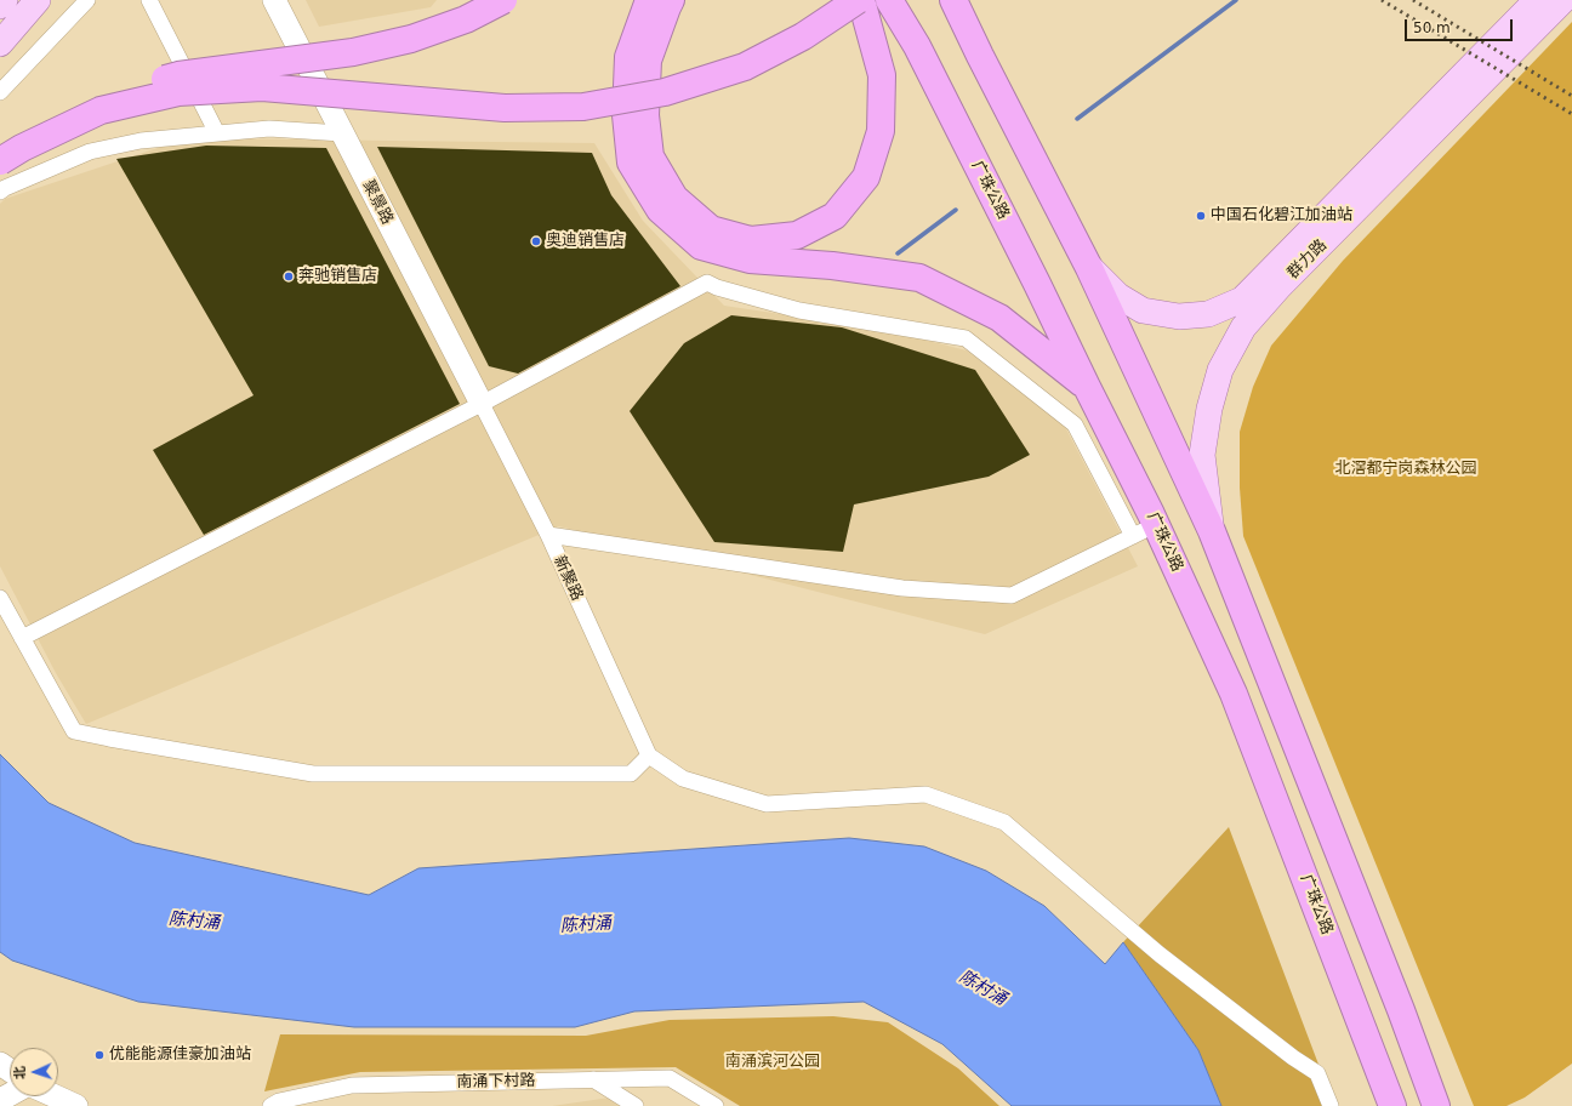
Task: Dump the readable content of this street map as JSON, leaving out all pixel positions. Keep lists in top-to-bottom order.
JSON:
{
  "streets": {
    "highway": ["广珠公路"],
    "main road": ["群力路"],
    "street": ["聚景路", "新聚路", "南涌下村路"]
  },
  "crossings": [
    ["聚景路", "新聚路"]
  ],
  "water": ["陈村涌"],
  "parks": ["北滘都宁岗森林公园", "南涌滨河公园"],
  "places": [
    "中国石化碧江加油站",
    "奥迪销售店",
    "奔驰销售店",
    "优能能源佳豪加油站"
  ],
  "scale_bar": "50 m",
  "north": "left"
}
